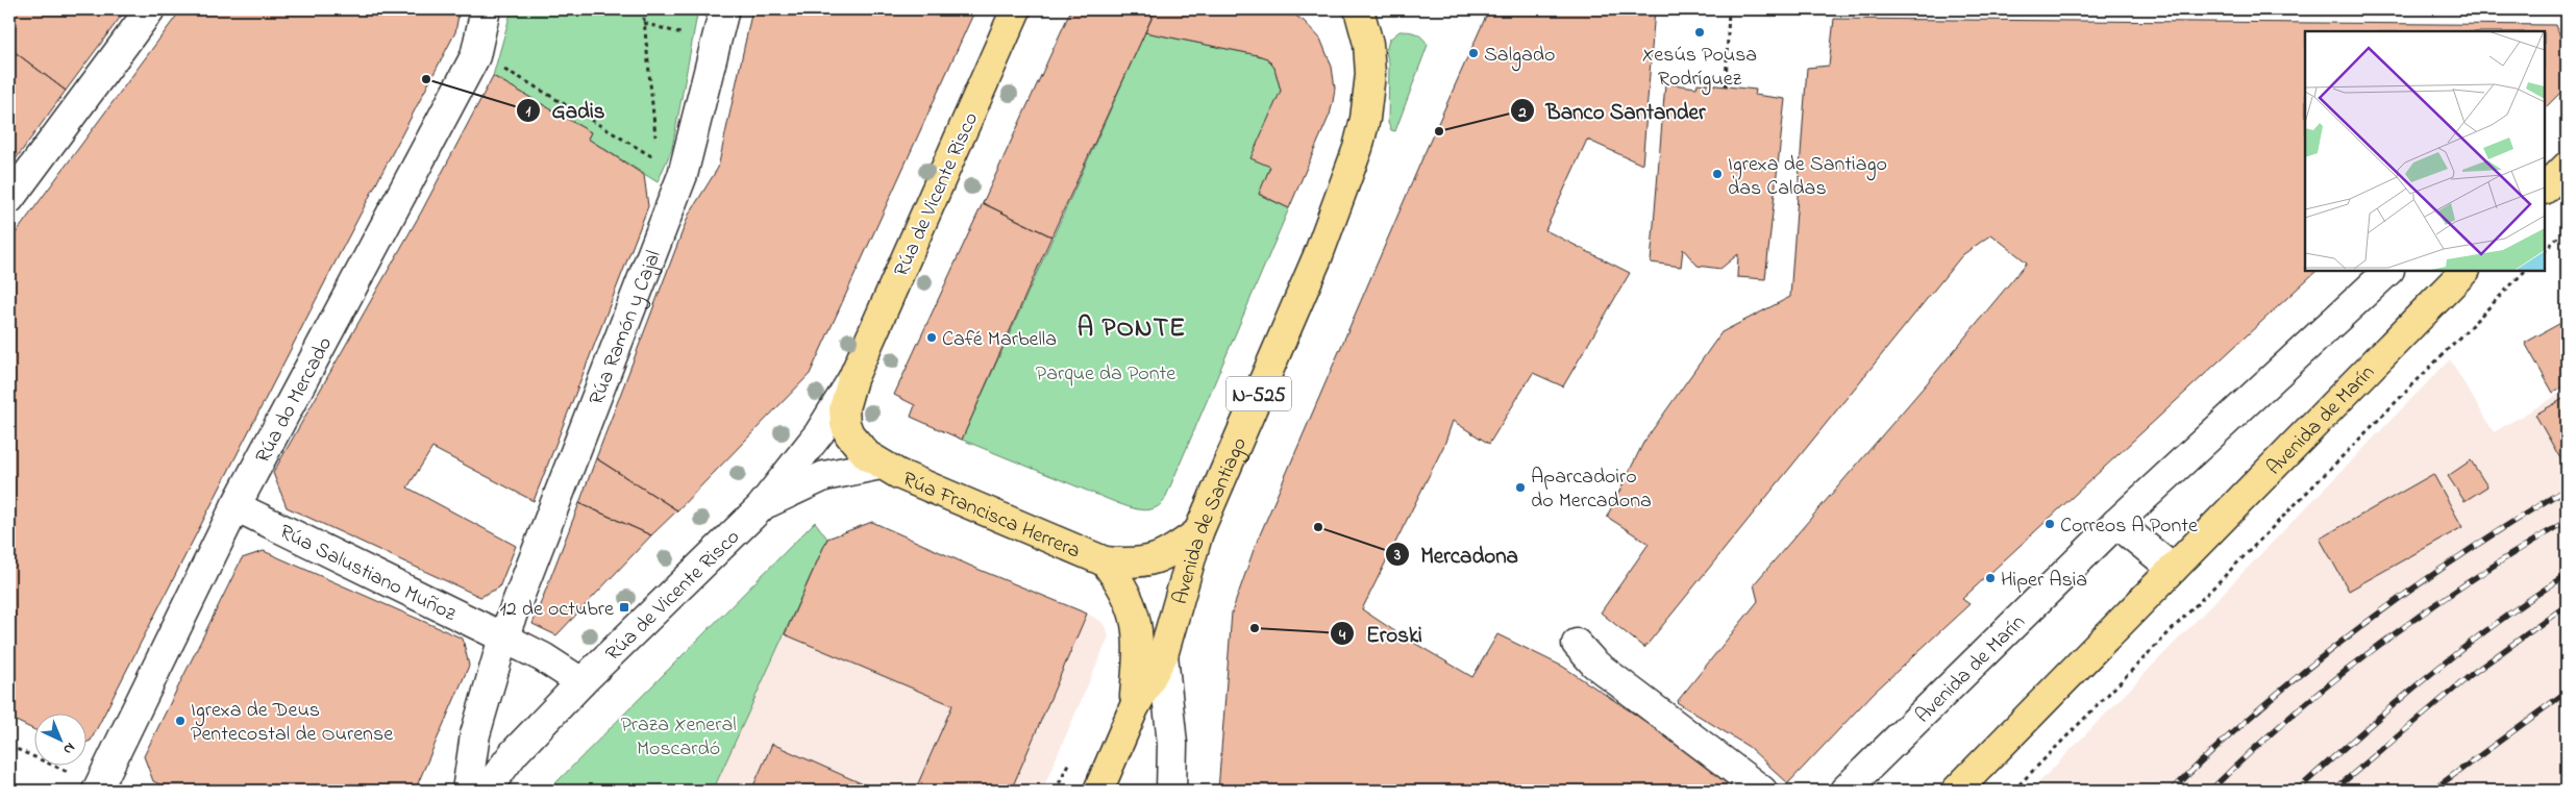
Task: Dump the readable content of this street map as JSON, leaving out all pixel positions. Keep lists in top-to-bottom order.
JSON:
{
  "streets": {
    "main road": [
      "Rúa de Vicente Risco",
      "N-525",
      "Avenida de Marín",
      "Rúa Francisca Herrera",
      "Avenida de Santiago"
    ],
    "street": ["Rúa Ramón y Cajal", "Rúa do Mercado", "Rúa Salustiano Muñoz"]
  },
  "crossings": [
    ["Rúa de Vicente Risco", "Rúa Francisca Herrera"],
    ["Rúa Ramón y Cajal", "Rúa Salustiano Muñoz"],
    ["Rúa do Mercado", "Rúa Salustiano Muñoz"],
    ["Rúa Francisca Herrera", "Avenida de Santiago"]
  ],
  "districts": ["A PONTE"],
  "parks": ["Parque da Ponte", "Praza Xeneral Moscardó"],
  "places": {
    "other": [
      "Xesús Pousa Rodríguez",
      "Salgado",
      "Gadis",
      "Banco Santander",
      "Igrexa de Santiago das Caldas",
      "Café Marbella",
      "Aparcadoiro do Mercadona",
      "Correos A Ponte",
      "Mercadona",
      "Hiper Asia",
      "Eroski",
      "Igrexa de Deus Pentecostal de Ourense"
    ],
    "transit": ["12 de octubre"]
  },
  "north": "bottom right"
}
